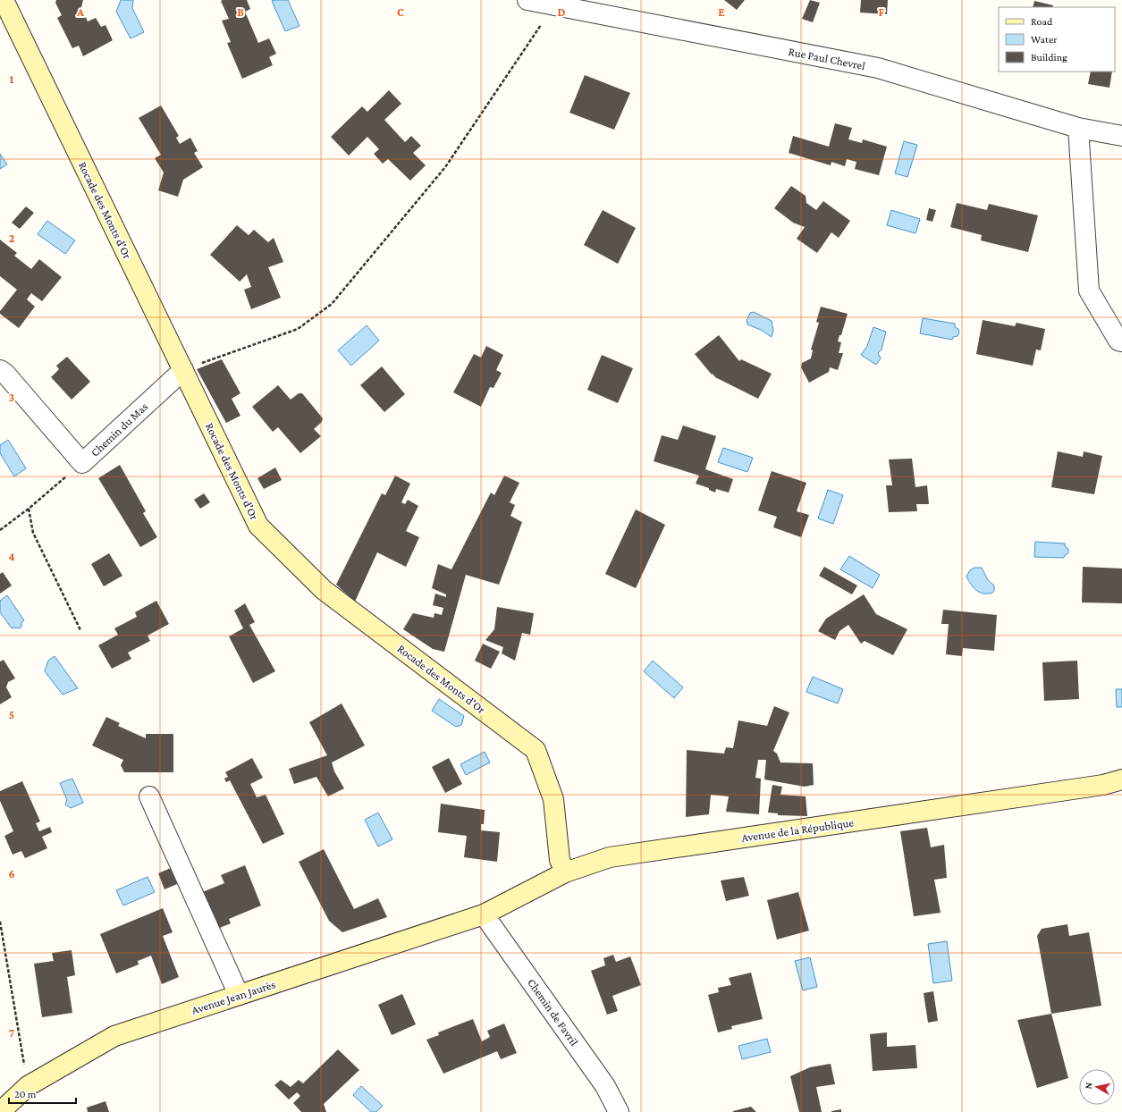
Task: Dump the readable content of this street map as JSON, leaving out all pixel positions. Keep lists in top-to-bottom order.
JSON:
{
  "streets": {
    "main road": ["Rocade des Monts d'Or", "Avenue de la République", "Avenue Jean Jaurès"],
    "street": ["Rue Paul Chevrel", "Chemin du Mas", "Chemin de Favril"]
  },
  "crossings": [
    ["Rocade des Monts d'Or", "Chemin du Mas"],
    ["Rocade des Monts d'Or", "Avenue de la République"],
    ["Avenue de la République", "Avenue Jean Jaurès"],
    ["Avenue de la République", "Chemin de Favril"],
    ["Avenue Jean Jaurès", "Chemin de Favril"]
  ],
  "legend": ["Road", "Water", "Building"],
  "scale_bar": "20 m",
  "north": "left",
  "grid": {
    "columns": [
      "A",
      "B",
      "C",
      "D",
      "E",
      "F"
    ],
    "rows": [
      "1",
      "2",
      "3",
      "4",
      "5",
      "6",
      "7"
    ]
  }
}
